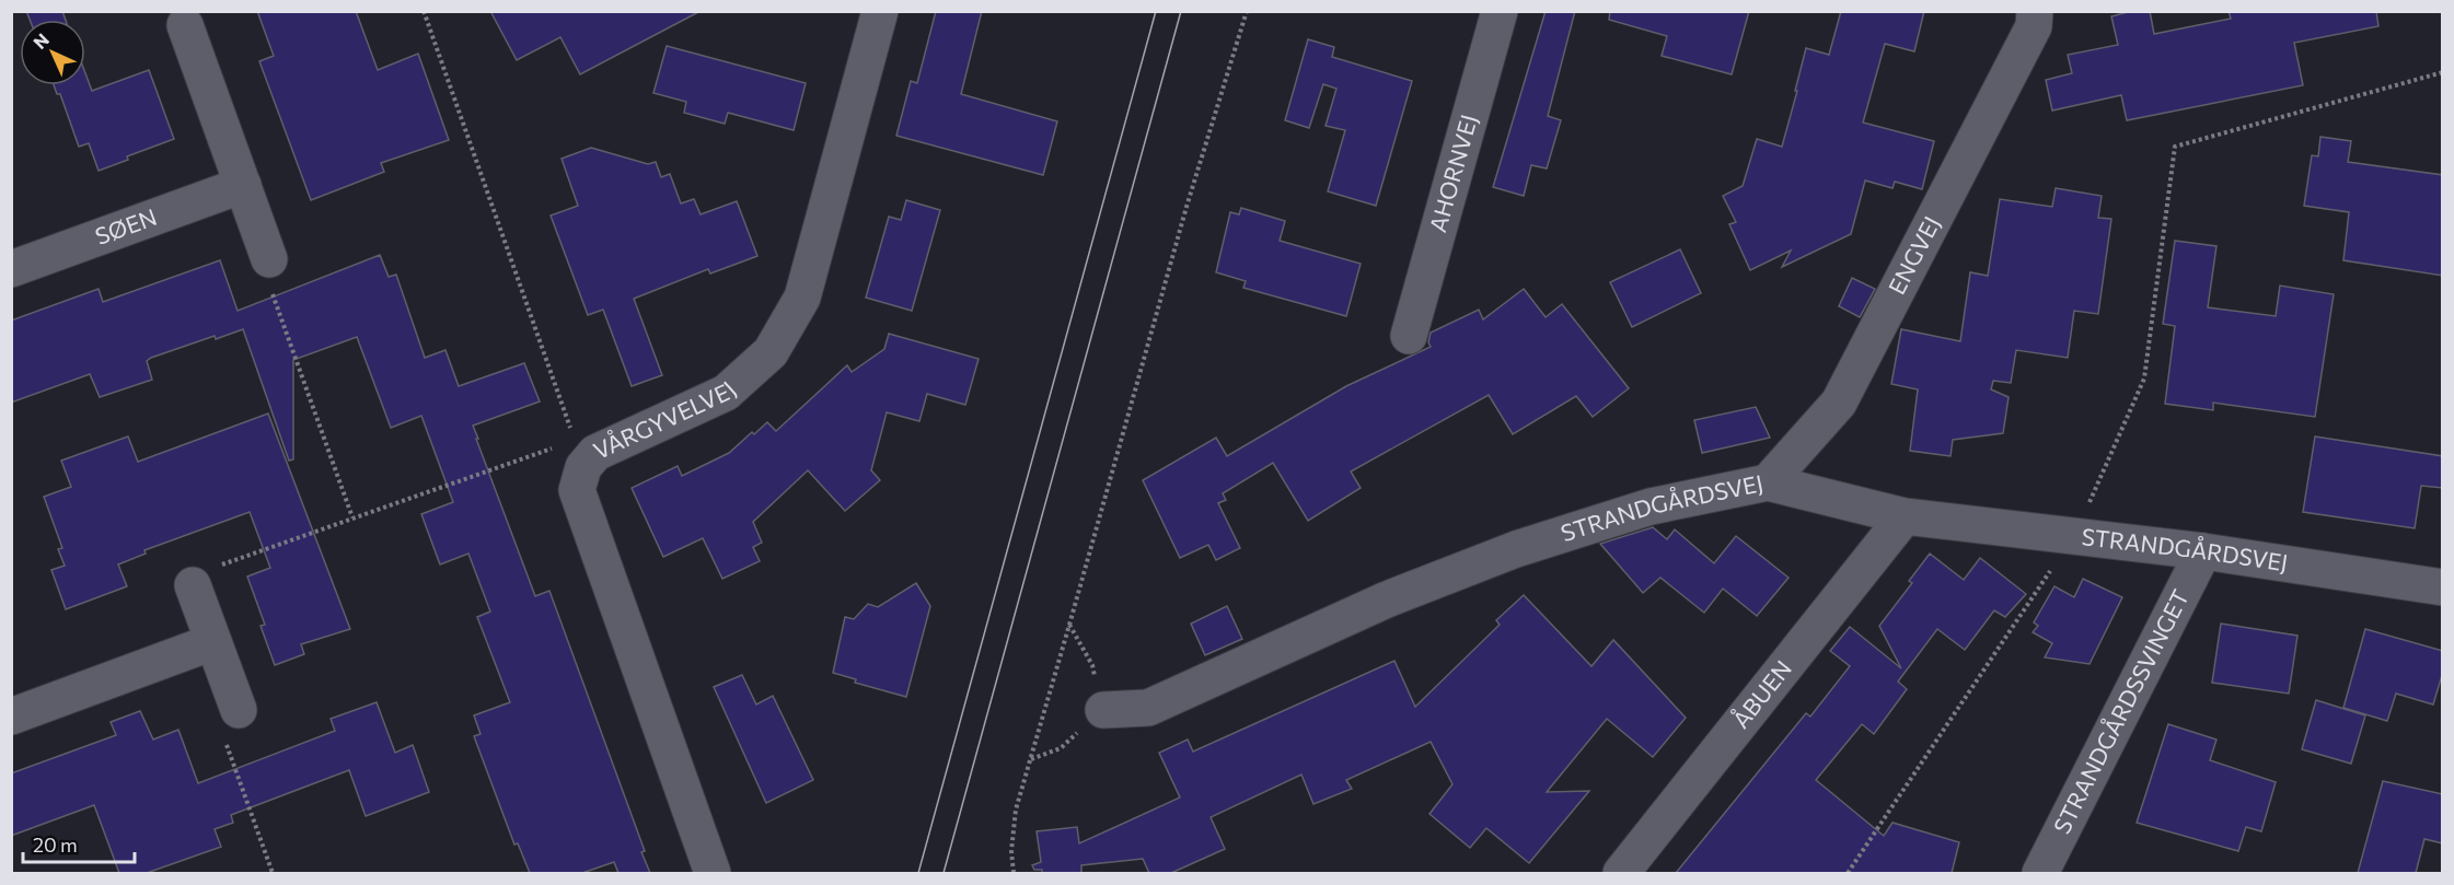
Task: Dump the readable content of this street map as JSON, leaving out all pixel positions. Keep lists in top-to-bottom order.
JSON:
{
  "streets": {
    "street": [
      "AHORNVEJ",
      "SØEN",
      "ENGVEJ",
      "VÅRGYVELVEJ",
      "STRANDGÅRDSVEJ",
      "ÅBUEN",
      "STRANDGÅRDSSVINGET"
    ]
  },
  "crossings": [
    ["ENGVEJ", "STRANDGÅRDSVEJ"],
    ["STRANDGÅRDSVEJ", "ÅBUEN"],
    ["STRANDGÅRDSVEJ", "STRANDGÅRDSSVINGET"]
  ],
  "scale_bar": "20 m",
  "north": "top left"
}
